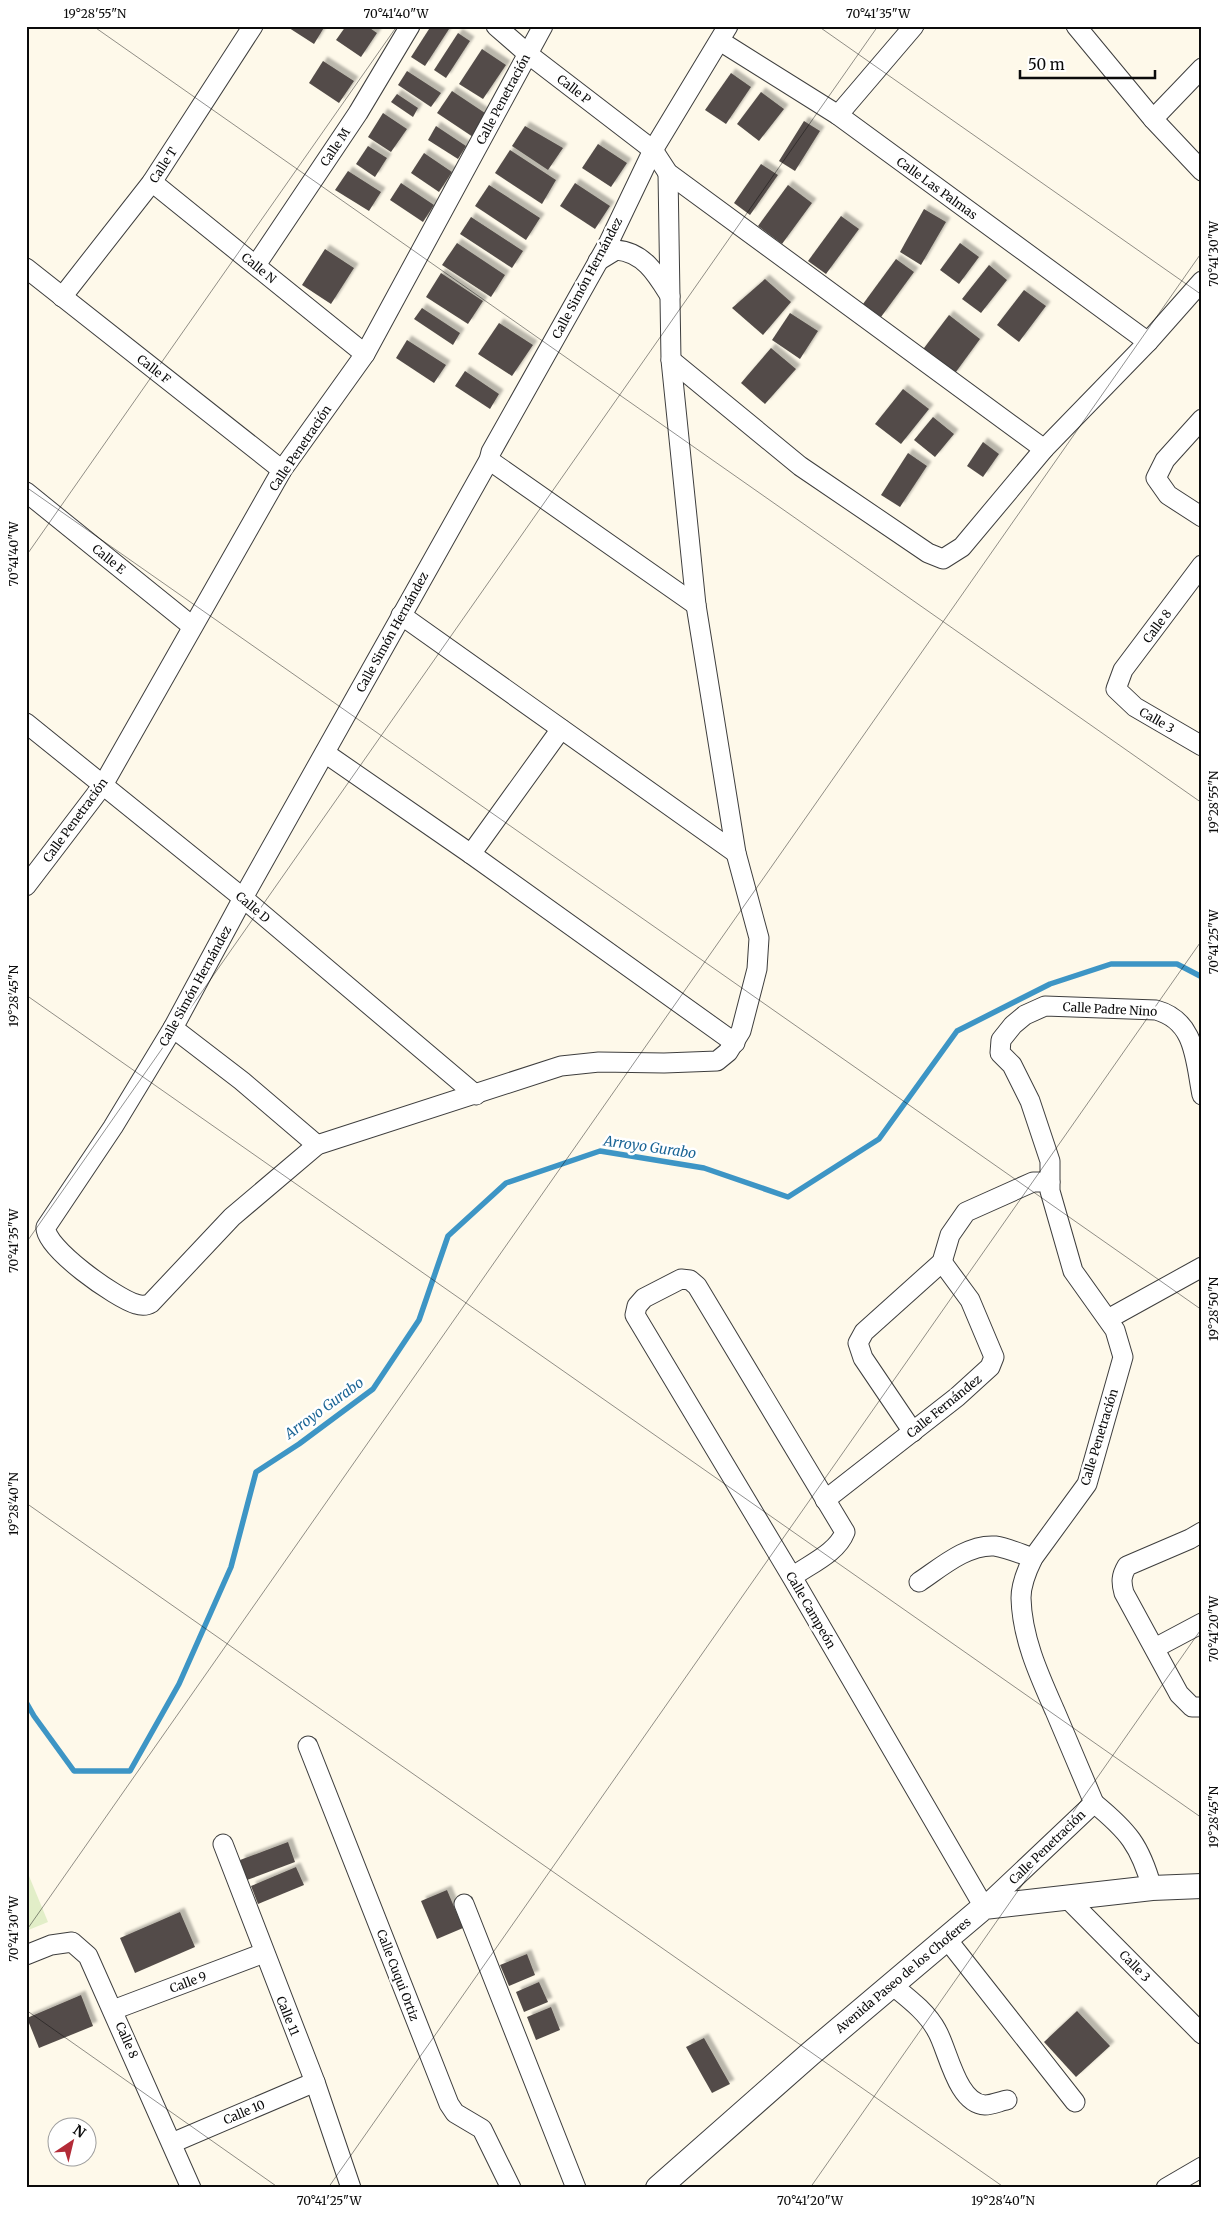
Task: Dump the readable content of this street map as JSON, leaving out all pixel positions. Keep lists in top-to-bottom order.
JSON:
{
  "streets": {
    "street": [
      "Calle P",
      "Calle Penetración",
      "Calle M",
      "Calle T",
      "Calle Las Palmas",
      "Calle N",
      "Calle Simón Hernández",
      "Calle F",
      "Calle E",
      "Calle 8",
      "Calle 3",
      "Calle D",
      "Calle Padre Nino",
      "Calle Fernández",
      "Calle Campeón",
      "Calle Cuqui Ortiz",
      "Avenida Paseo de los Choferes",
      "Calle 9",
      "Calle 11",
      "Calle 10"
    ]
  },
  "crossings": [
    ["Calle P", "Calle Penetración"],
    ["Calle P", "Calle Simón Hernández"],
    ["Calle Penetración", "Calle N"],
    ["Calle Penetración", "Calle F"],
    ["Calle Penetración", "Calle E"],
    ["Calle Penetración", "Calle D"],
    ["Calle Penetración", "Calle Padre Nino"],
    ["Calle Penetración", "Calle Campeón"],
    ["Calle Penetración", "Avenida Paseo de los Choferes"],
    ["Calle M", "Calle N"],
    ["Calle T", "Calle N"],
    ["Calle T", "Calle F"],
    ["Calle Las Palmas", "Calle Simón Hernández"],
    ["Calle Simón Hernández", "Calle D"],
    ["Calle 8", "Calle 3"],
    ["Calle 8", "Calle 9"],
    ["Calle 8", "Calle 10"],
    ["Calle Fernández", "Calle Campeón"],
    ["Calle Campeón", "Avenida Paseo de los Choferes"],
    ["Calle 9", "Calle 11"],
    ["Calle 11", "Calle 10"]
  ],
  "water": ["Arroyo Gurabo"],
  "scale_bar": "50 m",
  "north": "top right",
  "coordinates": [
    "19°28'55\"N",
    "70°41'40\"W",
    "70°41'35\"W",
    "70°41'30\"W",
    "70°41'25\"W",
    "19°28'45\"N",
    "19°28'50\"N",
    "19°28'40\"N",
    "70°41'20\"W"
  ]
}
